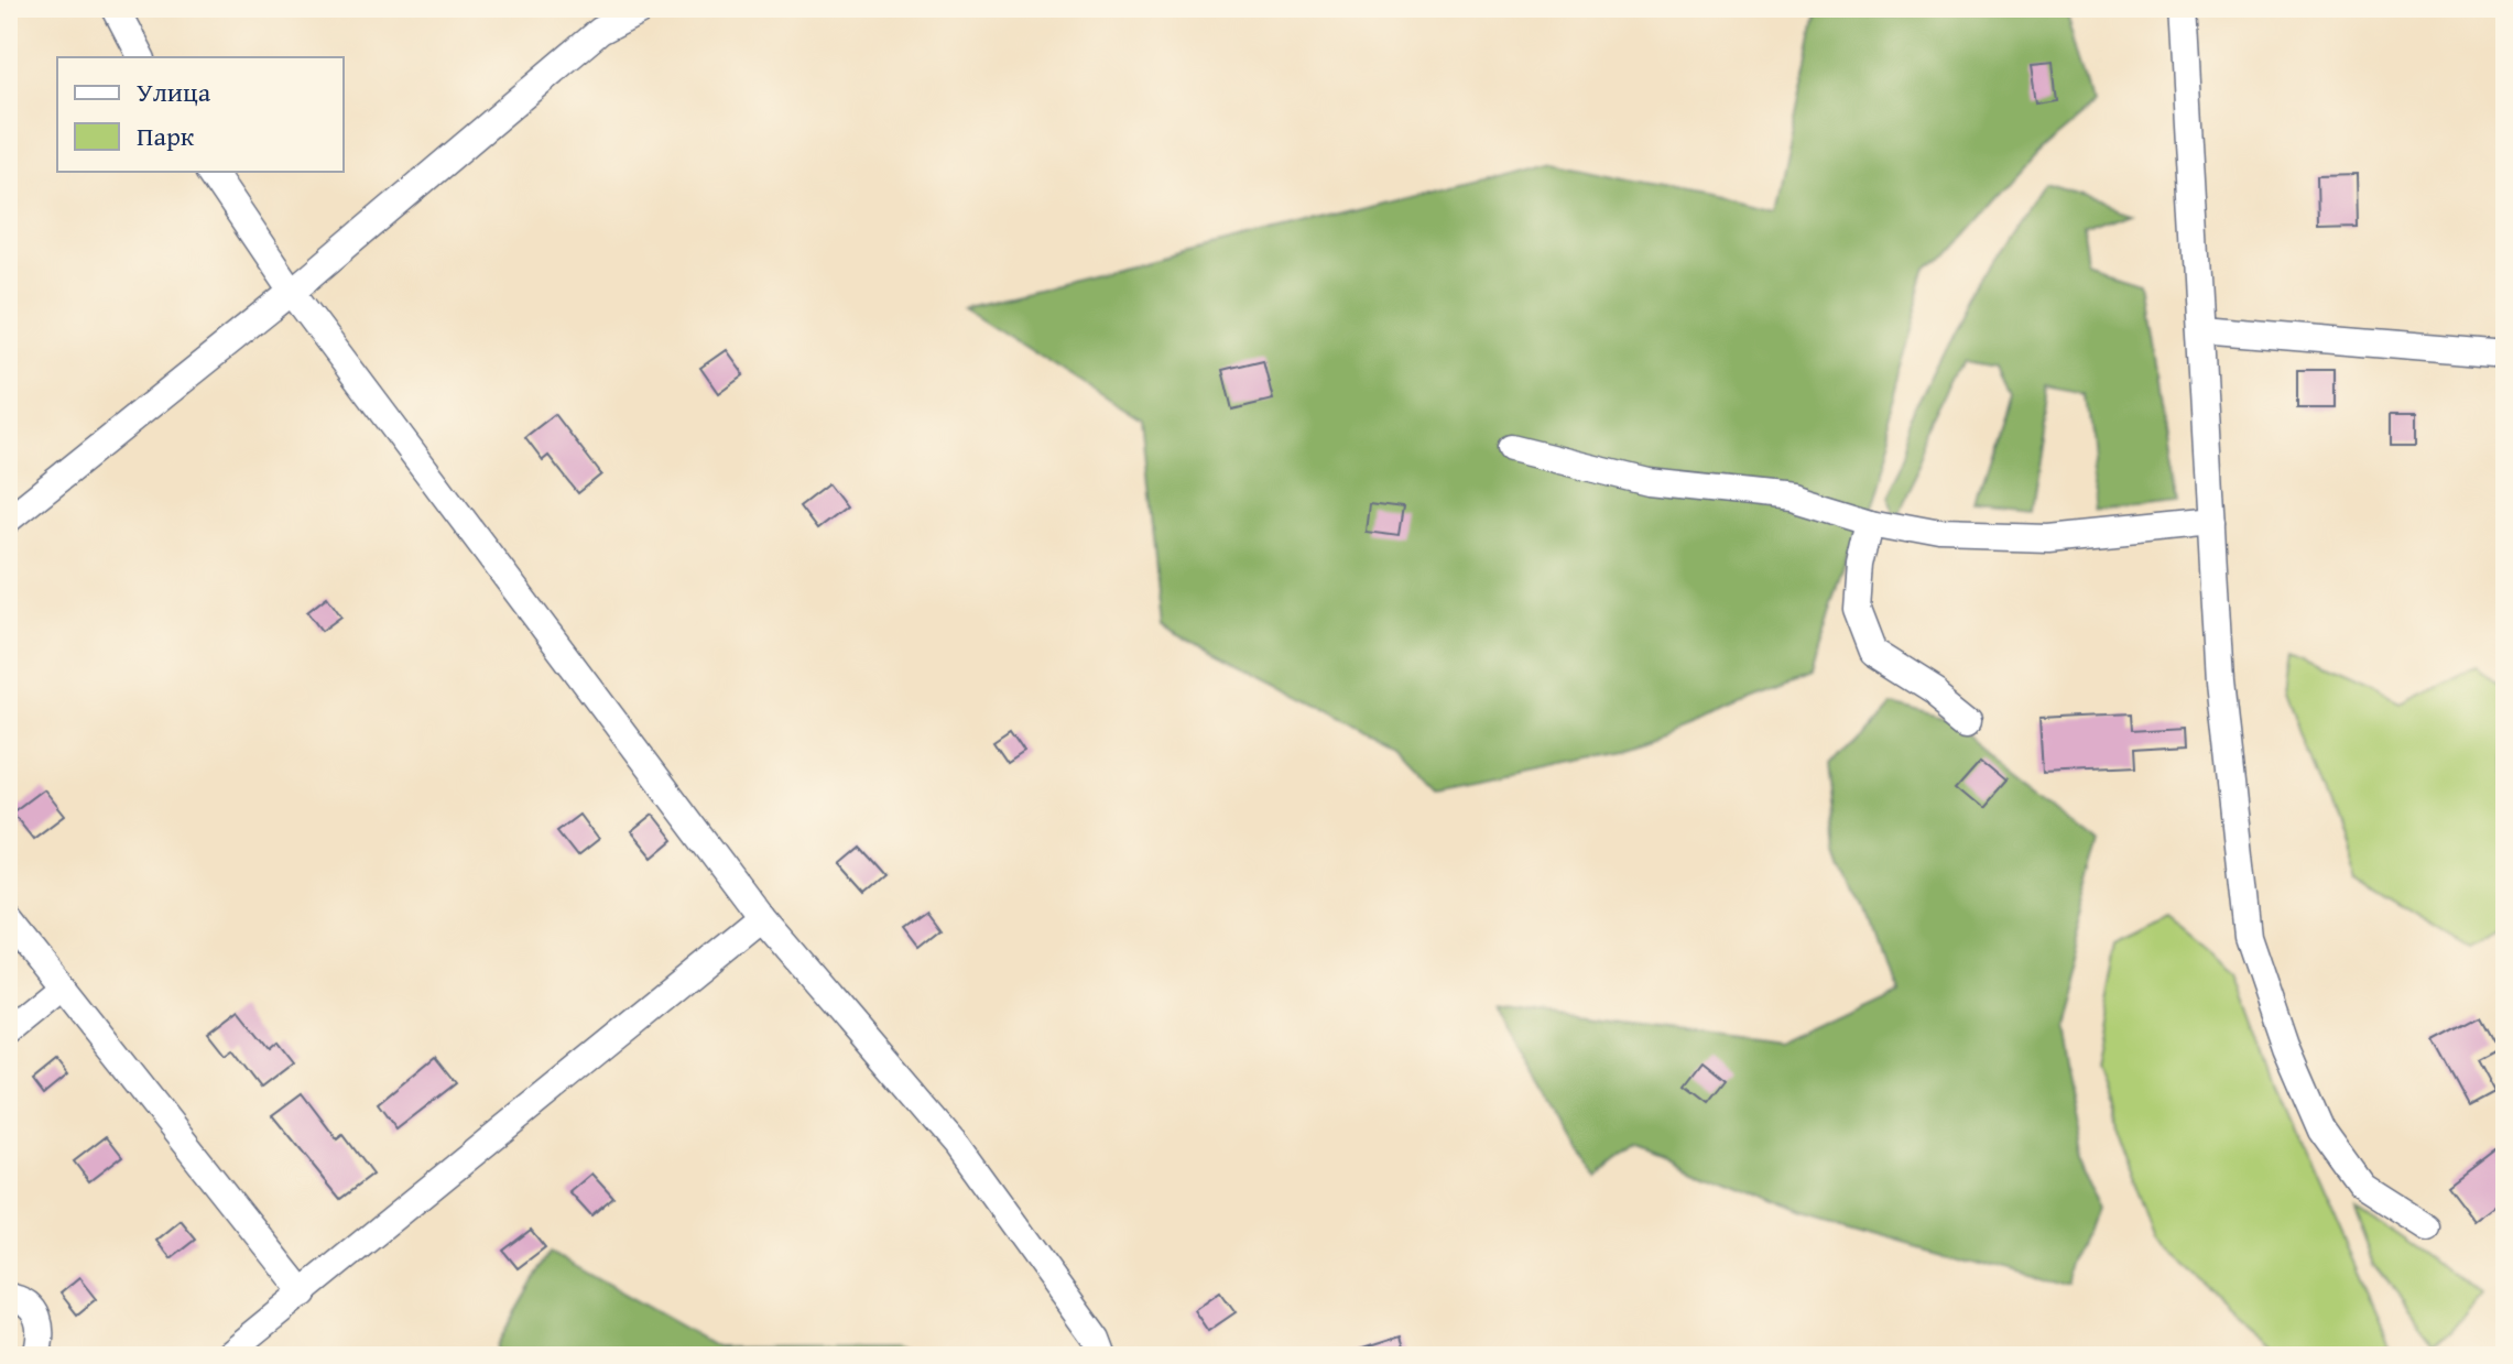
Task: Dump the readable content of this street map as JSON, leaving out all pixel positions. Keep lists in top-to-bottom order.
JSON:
{
  "legend": ["Улица", "Парк"]
}
